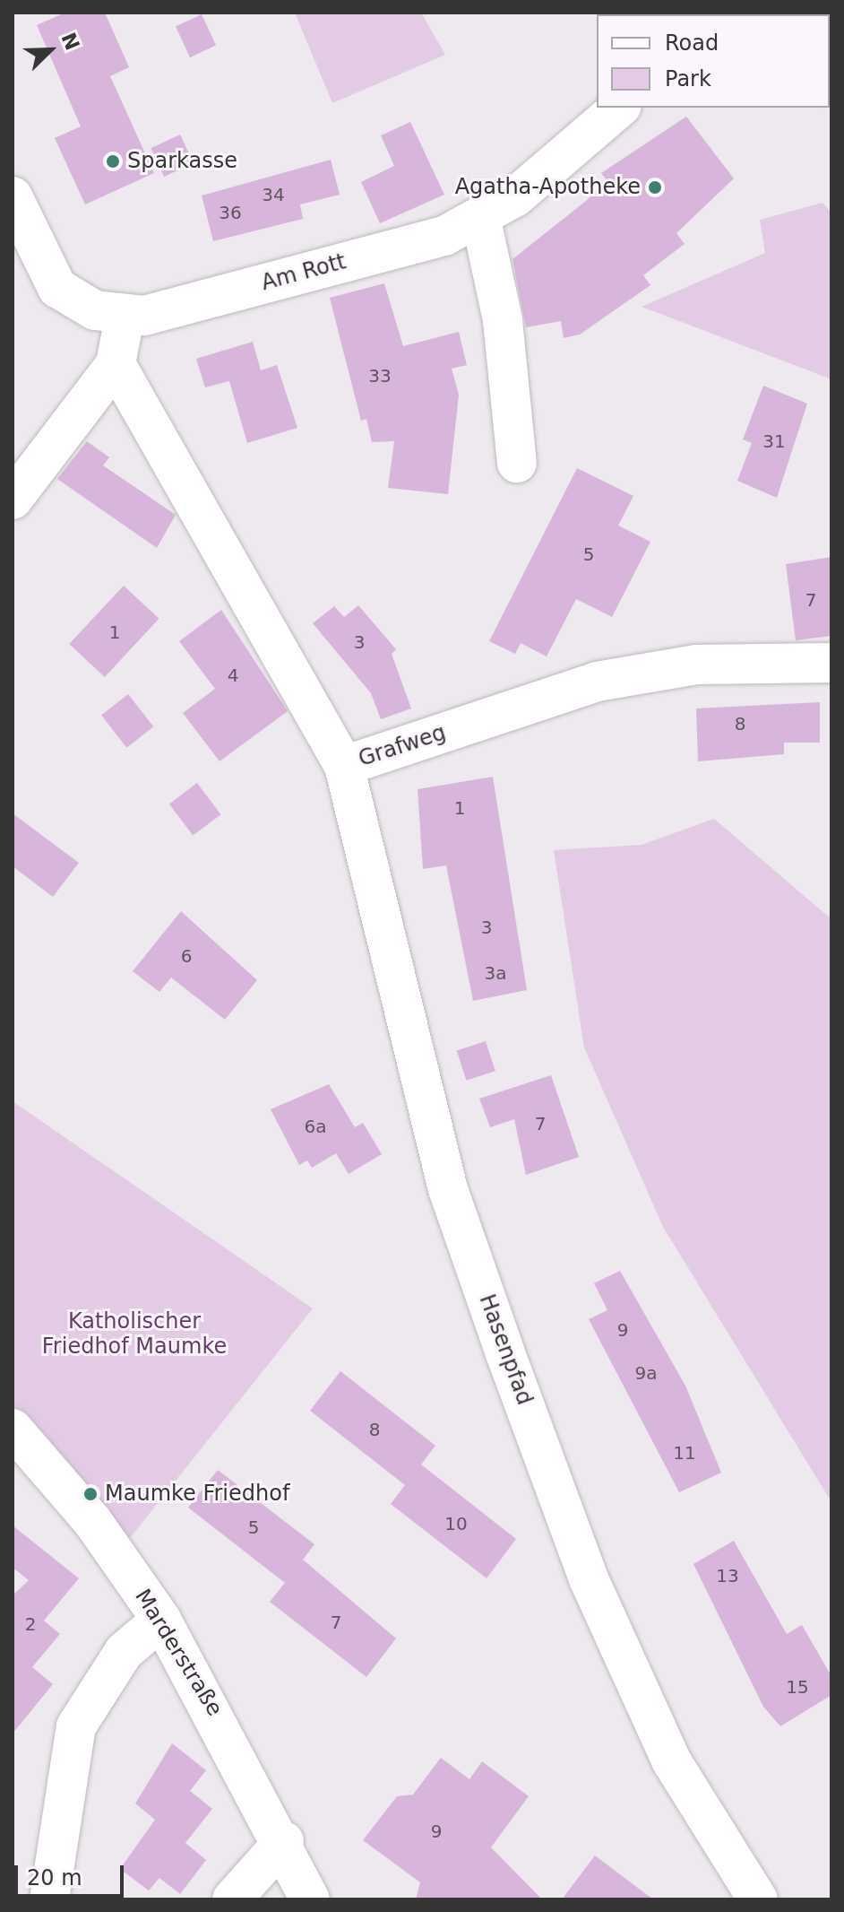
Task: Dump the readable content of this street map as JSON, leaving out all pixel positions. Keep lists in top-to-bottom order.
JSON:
{
  "streets": {
    "street": [
      "Am Rott",
      "Grafweg",
      "Hasenpfad",
      "Marderstraße"
    ]
  },
  "crossings": [
    ["Grafweg", "Hasenpfad"]
  ],
  "parks": ["Katholischer Friedhof Maumke"],
  "places": ["Sparkasse", "Agatha-Apotheke", "Maumke Friedhof"],
  "house_numbers": [
    "34",
    "36",
    "33",
    "31",
    "5",
    "7",
    "1",
    "3",
    "4",
    "8",
    "1",
    "3",
    "6",
    "3a",
    "7",
    "6a",
    "9",
    "9a",
    "8",
    "11",
    "10",
    "5",
    "13",
    "7",
    "2",
    "15",
    "9"
  ],
  "legend": ["Road", "Park"],
  "scale_bar": "20 m",
  "north": "top right"
}
